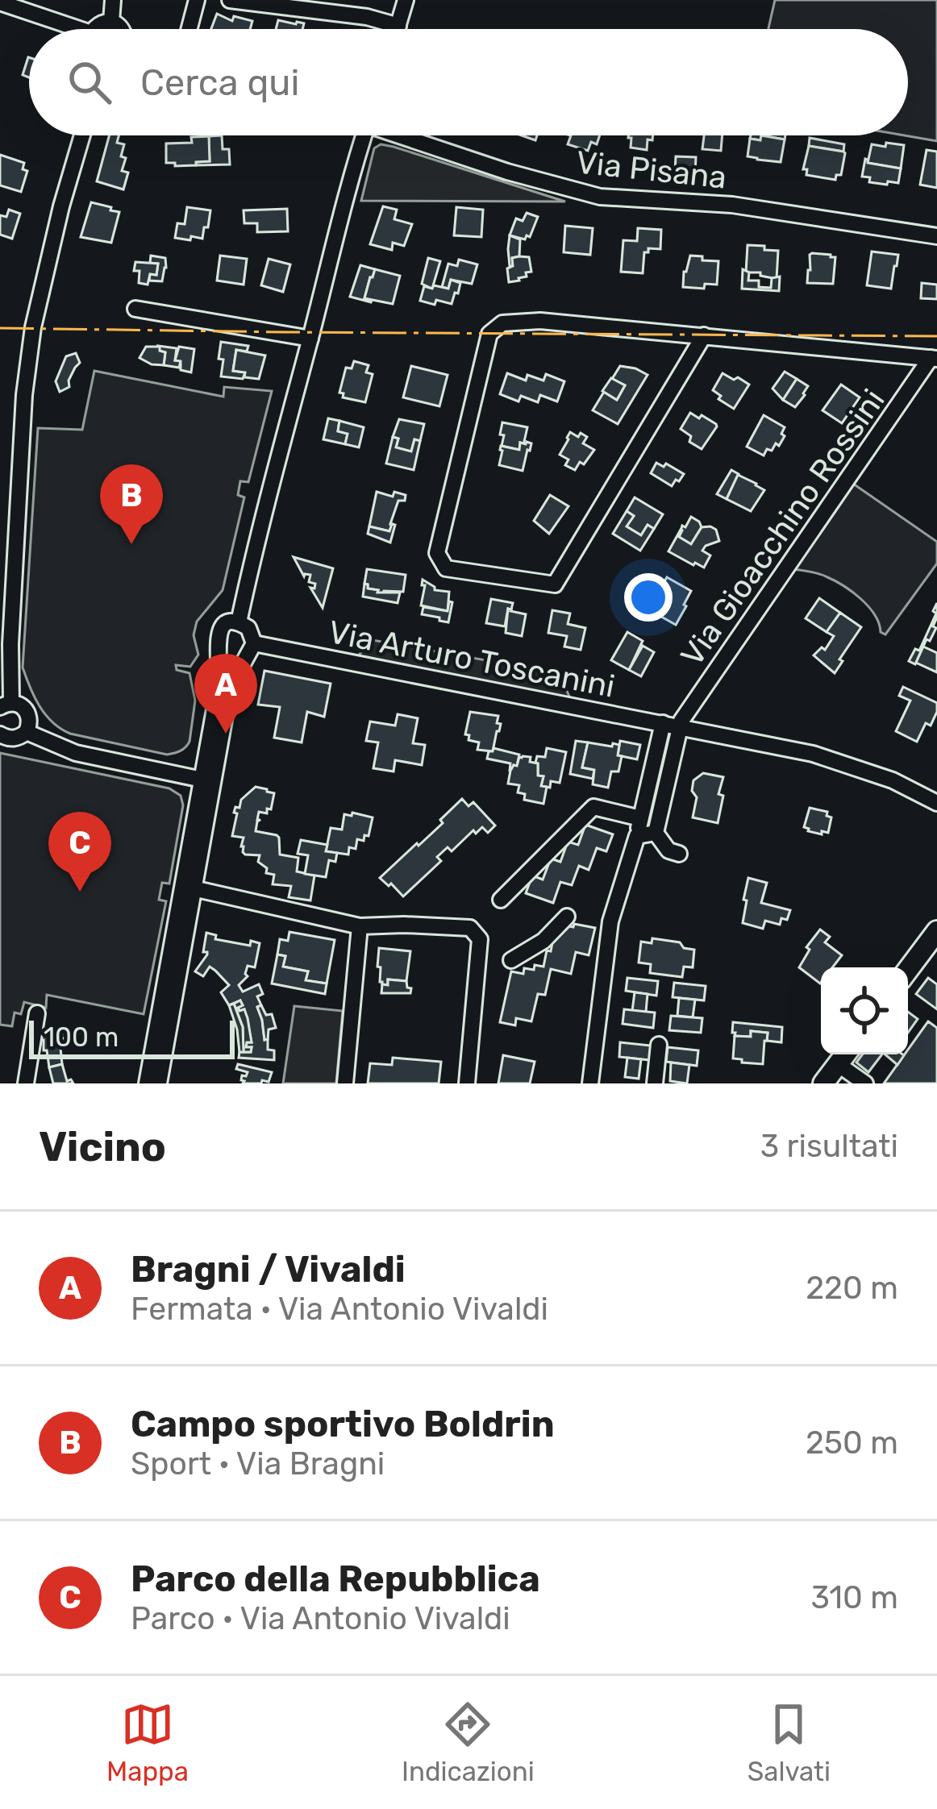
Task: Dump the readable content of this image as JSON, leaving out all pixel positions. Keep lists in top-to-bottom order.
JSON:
{
  "streets": {
    "street": ["Via Pisana", "Via Gioacchino Rossini", "Via Arturo Toscanini"]
  },
  "crossings": [
    ["Via Gioacchino Rossini", "Via Arturo Toscanini"]
  ],
  "scale_bar": "100 m",
  "page": {
    "search": "Cerca qui",
    "pins": ["B", "A", "C"],
    "scale": "100 m",
    "heading": ["Vicino", "3 risultati"],
    "list": [
      {
        "mark": "A",
        "name": "Bragni / Vivaldi",
        "note": "Fermata · Via Antonio Vivaldi",
        "value": "220 m"
      },
      {
        "mark": "B",
        "name": "Campo sportivo Boldrin",
        "note": "Sport · Via Bragni",
        "value": "250 m"
      },
      {
        "mark": "C",
        "name": "Parco della Repubblica",
        "note": "Parco · Via Antonio Vivaldi",
        "value": "310 m"
      }
    ],
    "nav": ["Mappa", "Indicazioni", "Salvati"]
  }
}
